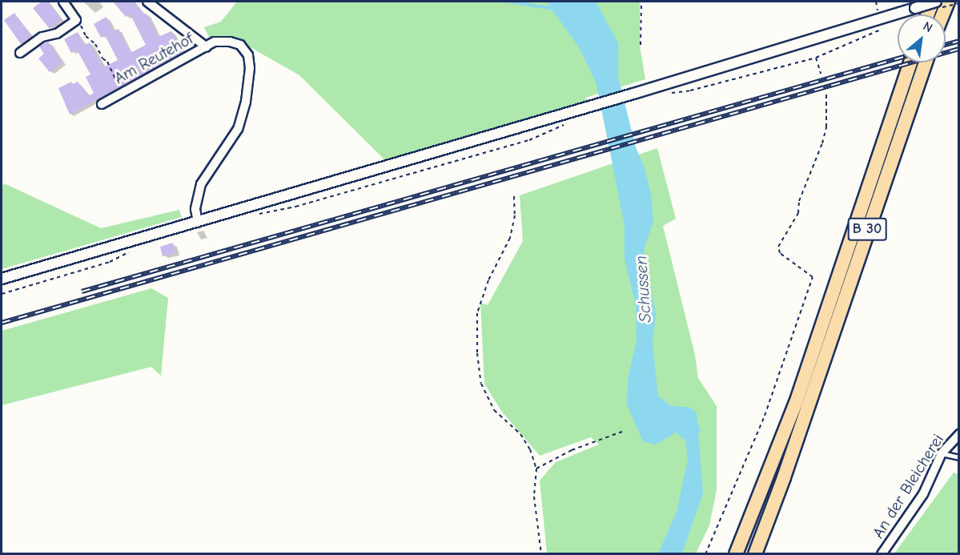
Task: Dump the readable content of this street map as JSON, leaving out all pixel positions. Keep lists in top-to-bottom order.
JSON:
{
  "streets": {
    "highway": ["B 30"],
    "street": ["Am Reutehof", "An der Bleicherei"]
  },
  "water": ["Schussen"],
  "north": "top right"
}
